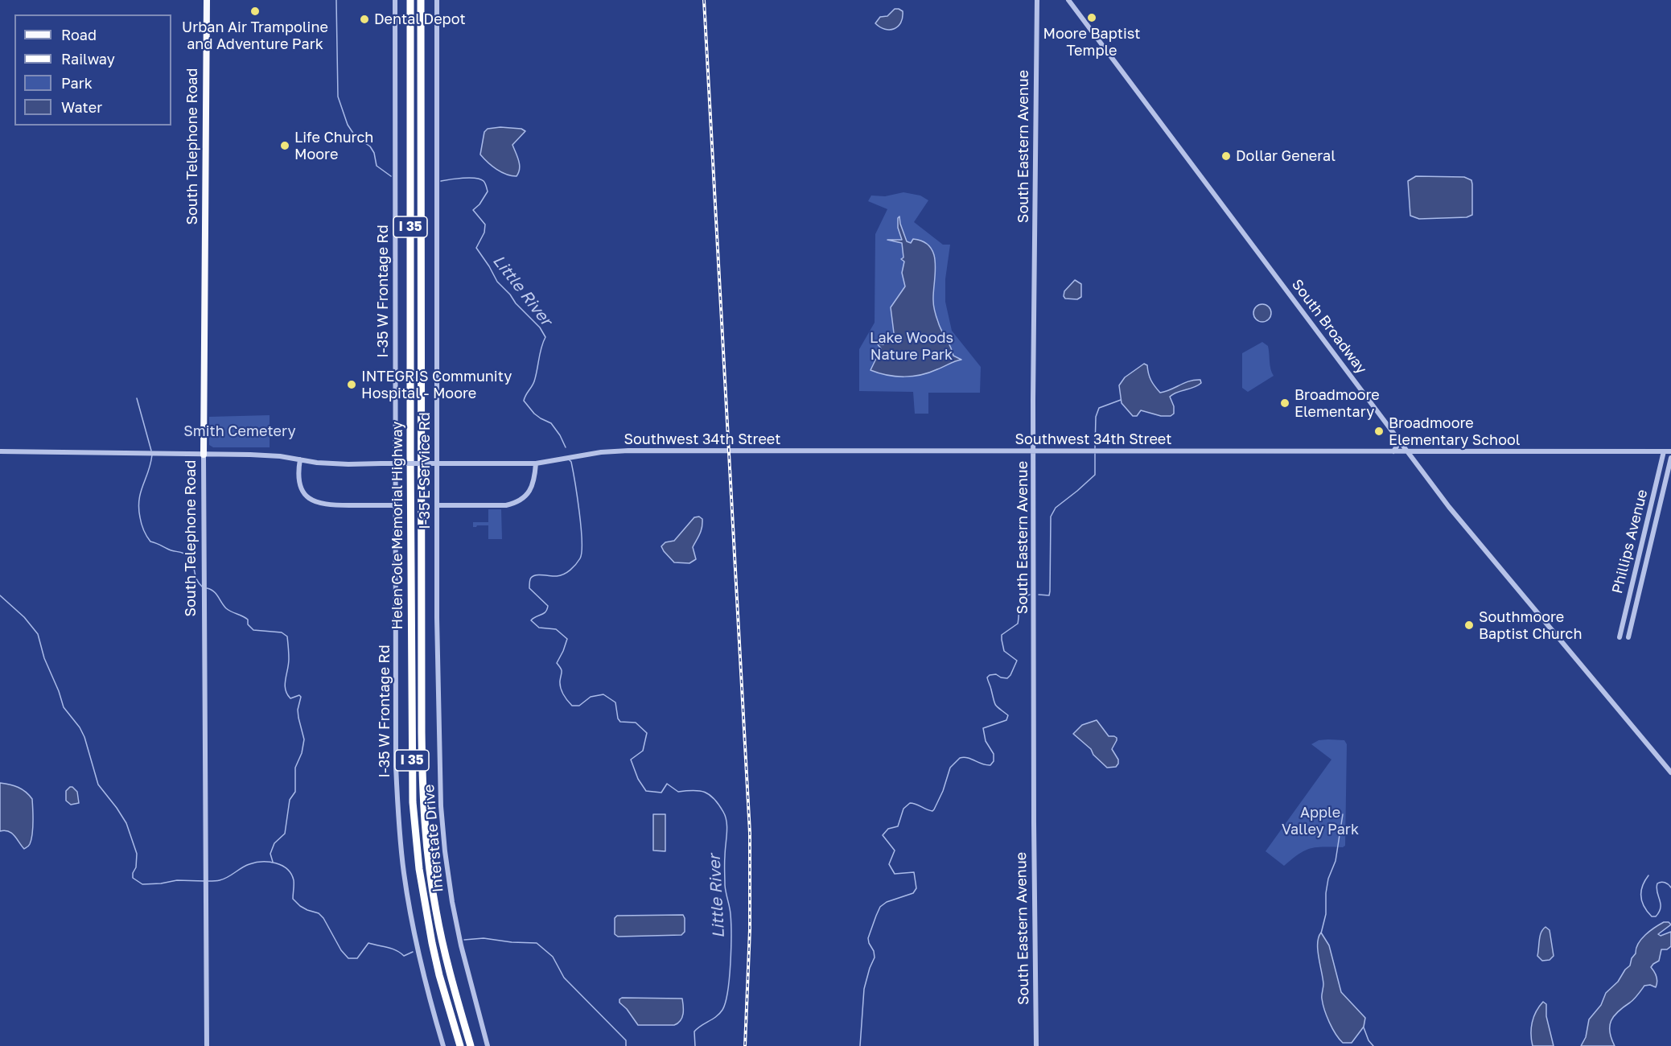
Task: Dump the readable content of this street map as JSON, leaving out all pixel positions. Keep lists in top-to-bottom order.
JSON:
{
  "streets": {
    "highway": ["I 35", "Helen Cole Memorial Highway"],
    "main road": ["South Telephone Road"],
    "street": [
      "South Eastern Avenue",
      "I-35 W Frontage Rd",
      "South Broadway",
      "Southwest 34th Street",
      "I-35 E Service Rd",
      "Phillips Avenue",
      "Interstate Drive"
    ]
  },
  "crossings": [
    ["South Telephone Road", "Southwest 34th Street"],
    ["South Eastern Avenue", "Southwest 34th Street"],
    ["South Broadway", "Southwest 34th Street"],
    ["Southwest 34th Street", "Phillips Avenue"],
    ["I-35 E Service Rd", "Interstate Drive"]
  ],
  "water": ["Little River"],
  "parks": ["Lake Woods Nature Park", "Smith Cemetery", "Apple Valley Park"],
  "places": [
    "Urban Air Trampoline and Adventure Park",
    "Moore Baptist Temple",
    "Dental Depot",
    "Life Church Moore",
    "Dollar General",
    "INTEGRIS Community Hospital - Moore",
    "Broadmoore Elementary",
    "Broadmoore Elementary School",
    "Southmoore Baptist Church"
  ],
  "legend": [
    "Road",
    "Railway",
    "Park",
    "Water"
  ]
}
